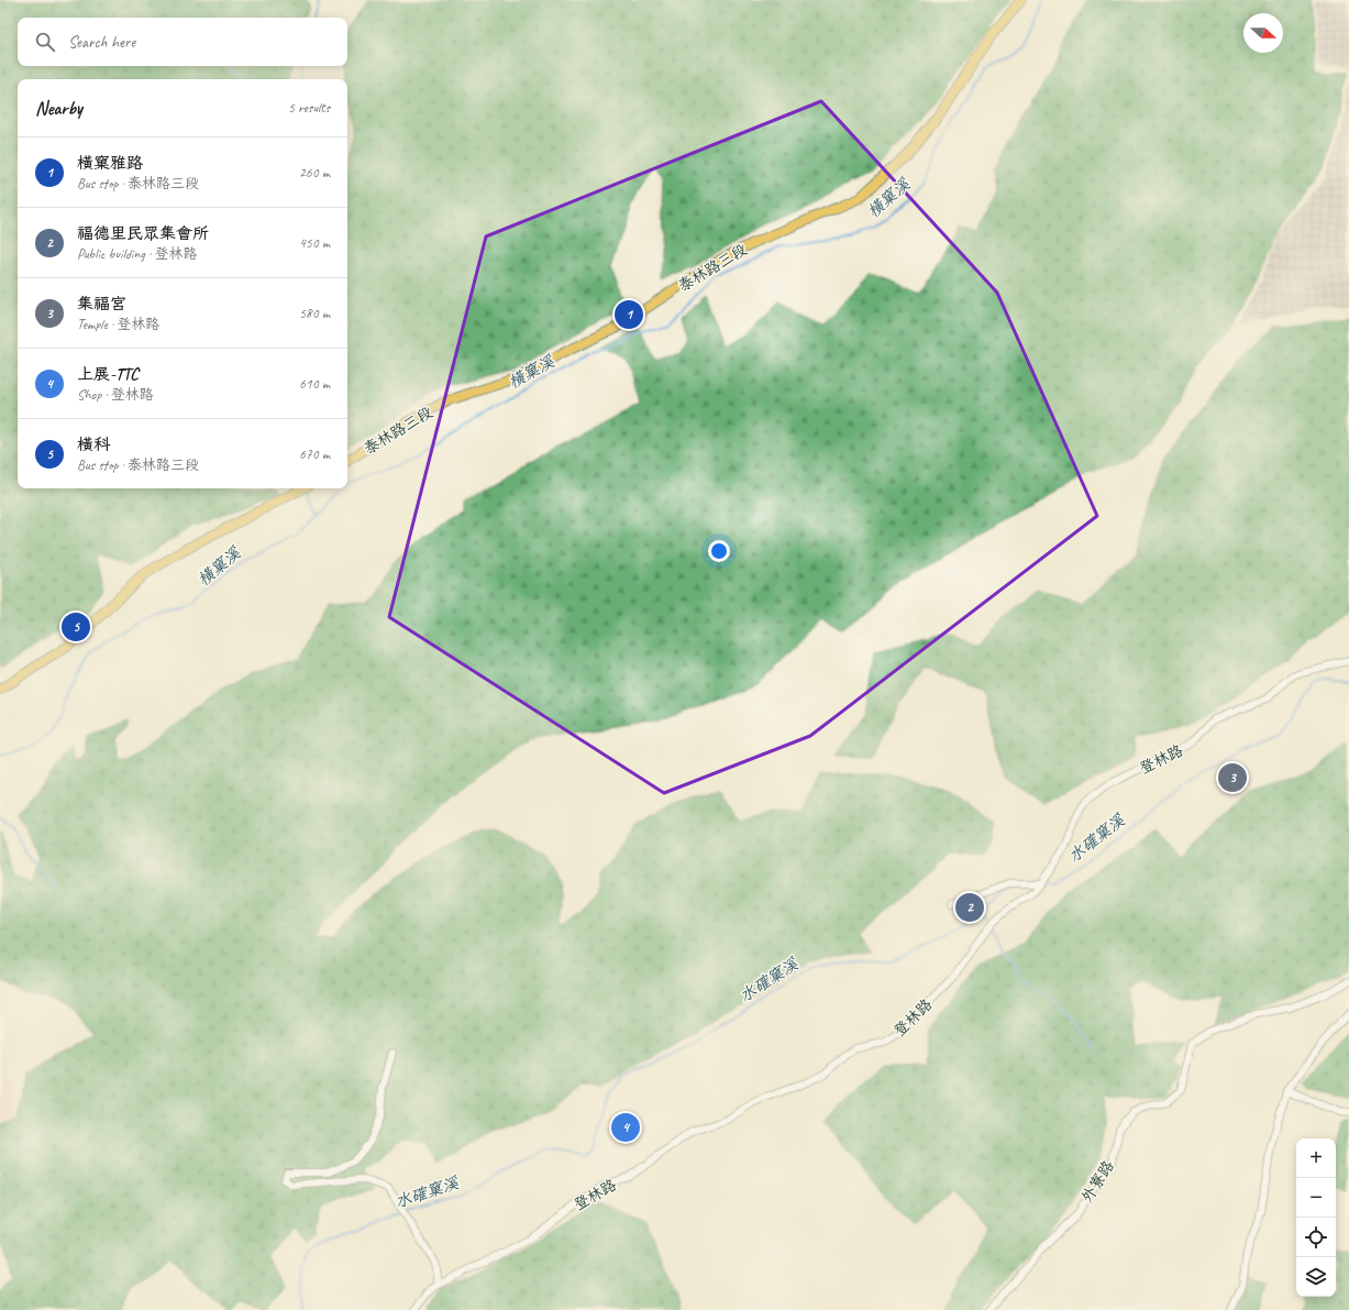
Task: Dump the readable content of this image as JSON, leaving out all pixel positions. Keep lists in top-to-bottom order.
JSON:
{
  "streets": {
    "main road": ["泰林路三段"],
    "street": ["登林路", "外寮路"]
  },
  "water": ["橫窠溪", "水確窠溪"],
  "north": "right",
  "page": {
    "search": "Search here",
    "heading": ["Nearby", "5 results"],
    "list": [
      {
        "mark": "1",
        "name": "橫窠雅路",
        "note": "Bus stop · 泰林路三段",
        "value": "260 m"
      },
      {
        "mark": "2",
        "name": "福德里民眾集會所",
        "note": "Public building · 登林路",
        "value": "450 m"
      },
      {
        "mark": "3",
        "name": "集福宮",
        "note": "Temple · 登林路",
        "value": "580 m"
      },
      {
        "mark": "4",
        "name": "上展-TTC",
        "note": "Shop · 登林路",
        "value": "610 m"
      },
      {
        "mark": "5",
        "name": "橫科",
        "note": "Bus stop · 泰林路三段",
        "value": "670 m"
      }
    ],
    "pins": [
      "1",
      "5",
      "3",
      "2",
      "4"
    ],
    "map_buttons": ["+", "−"]
  }
}
